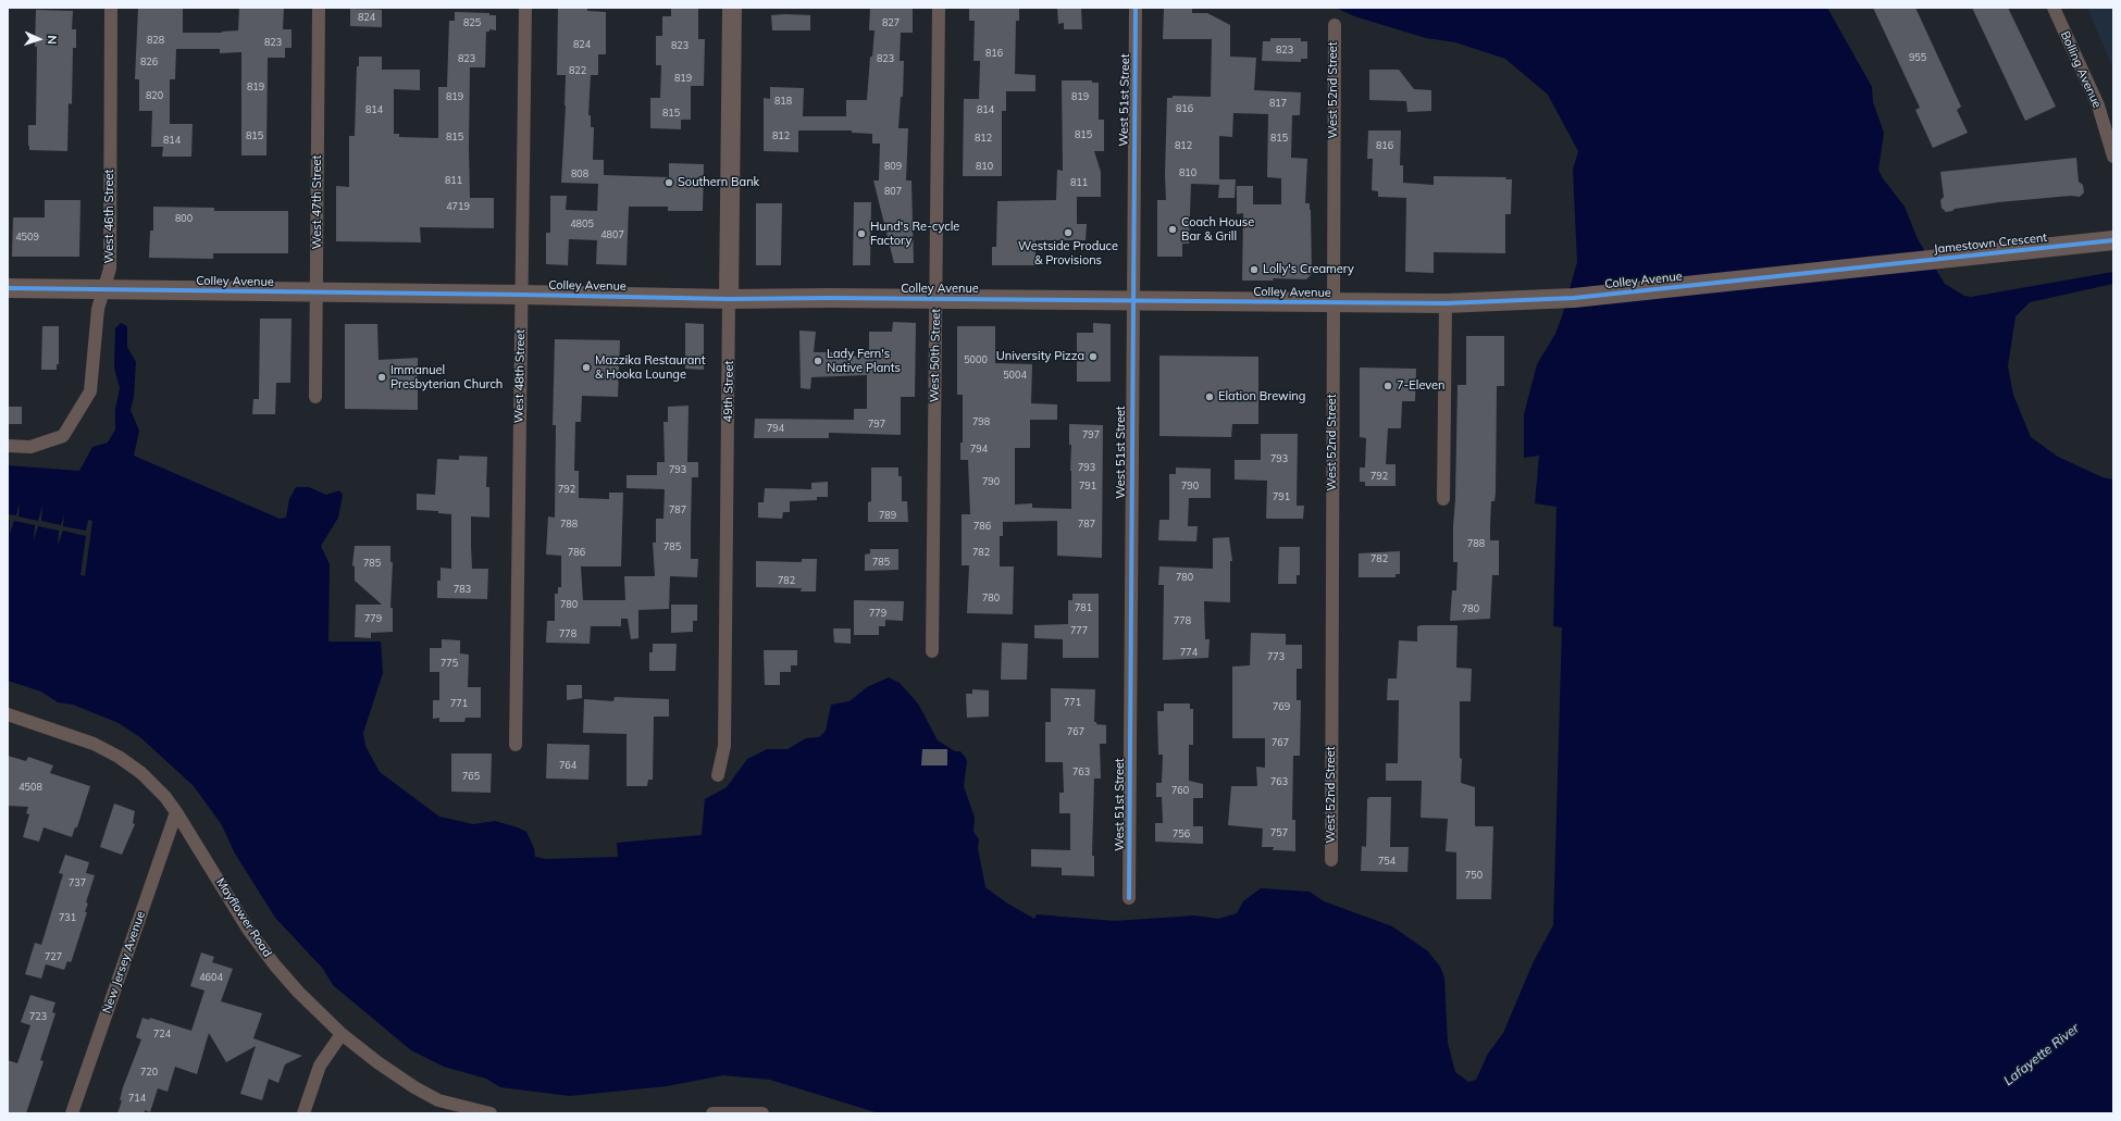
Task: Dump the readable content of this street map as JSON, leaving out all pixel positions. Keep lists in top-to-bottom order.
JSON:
{
  "streets": {
    "main road": ["Jamestown Crescent", "Colley Avenue", "49th Street"],
    "street": [
      "Bolling Avenue",
      "West 52nd Street",
      "West 51st Street",
      "West 47th Street",
      "West 46th Street",
      "West 50th Street",
      "West 48th Street",
      "Mayflower Road",
      "New Jersey Avenue"
    ]
  },
  "crossings": [
    ["West 52nd Street", "Colley Avenue"],
    ["West 51st Street", "Colley Avenue"],
    ["West 47th Street", "Colley Avenue"],
    ["West 46th Street", "Colley Avenue"],
    ["Jamestown Crescent", "Colley Avenue"],
    ["Colley Avenue", "West 50th Street"],
    ["Colley Avenue", "West 48th Street"],
    ["Colley Avenue", "49th Street"],
    ["Mayflower Road", "New Jersey Avenue"]
  ],
  "water": ["Lafayette River"],
  "places": [
    "Southern Bank",
    "Coach House Bar & Grill",
    "Westside Produce & Provisions",
    "Hund's Re-cycle Factory",
    "Lolly's Creamery",
    "University Pizza",
    "Lady Fern's Native Plants",
    "Mazzika Restaurant & Hooka Lounge",
    "Immanuel Presbyterian Church",
    "7-Eleven",
    "Elation Brewing"
  ],
  "house_numbers": [
    "824",
    "825",
    "827",
    "828",
    "823",
    "824",
    "823",
    "823",
    "816",
    "955",
    "823",
    "823",
    "826",
    "822",
    "819",
    "819",
    "820",
    "819",
    "819",
    "818",
    "817",
    "816",
    "814",
    "814",
    "815",
    "815",
    "815",
    "812",
    "815",
    "812",
    "815",
    "814",
    "812",
    "816",
    "809",
    "810",
    "810",
    "808",
    "811",
    "811",
    "807",
    "4719",
    "800",
    "4805",
    "4807",
    "4509",
    "5000",
    "5004",
    "798",
    "797",
    "794",
    "797",
    "794",
    "793",
    "793",
    "793",
    "792",
    "790",
    "791",
    "790",
    "792",
    "791",
    "787",
    "789",
    "788",
    "787",
    "786",
    "788",
    "785",
    "786",
    "782",
    "782",
    "785",
    "785",
    "780",
    "782",
    "783",
    "780",
    "780",
    "781",
    "780",
    "779",
    "779",
    "778",
    "777",
    "778",
    "774",
    "773",
    "775",
    "771",
    "771",
    "769",
    "767",
    "767",
    "764",
    "763",
    "765",
    "763",
    "4508",
    "760",
    "757",
    "756",
    "754",
    "750",
    "737",
    "731",
    "727",
    "4604",
    "723",
    "724",
    "720",
    "714"
  ],
  "north": "right"
}
